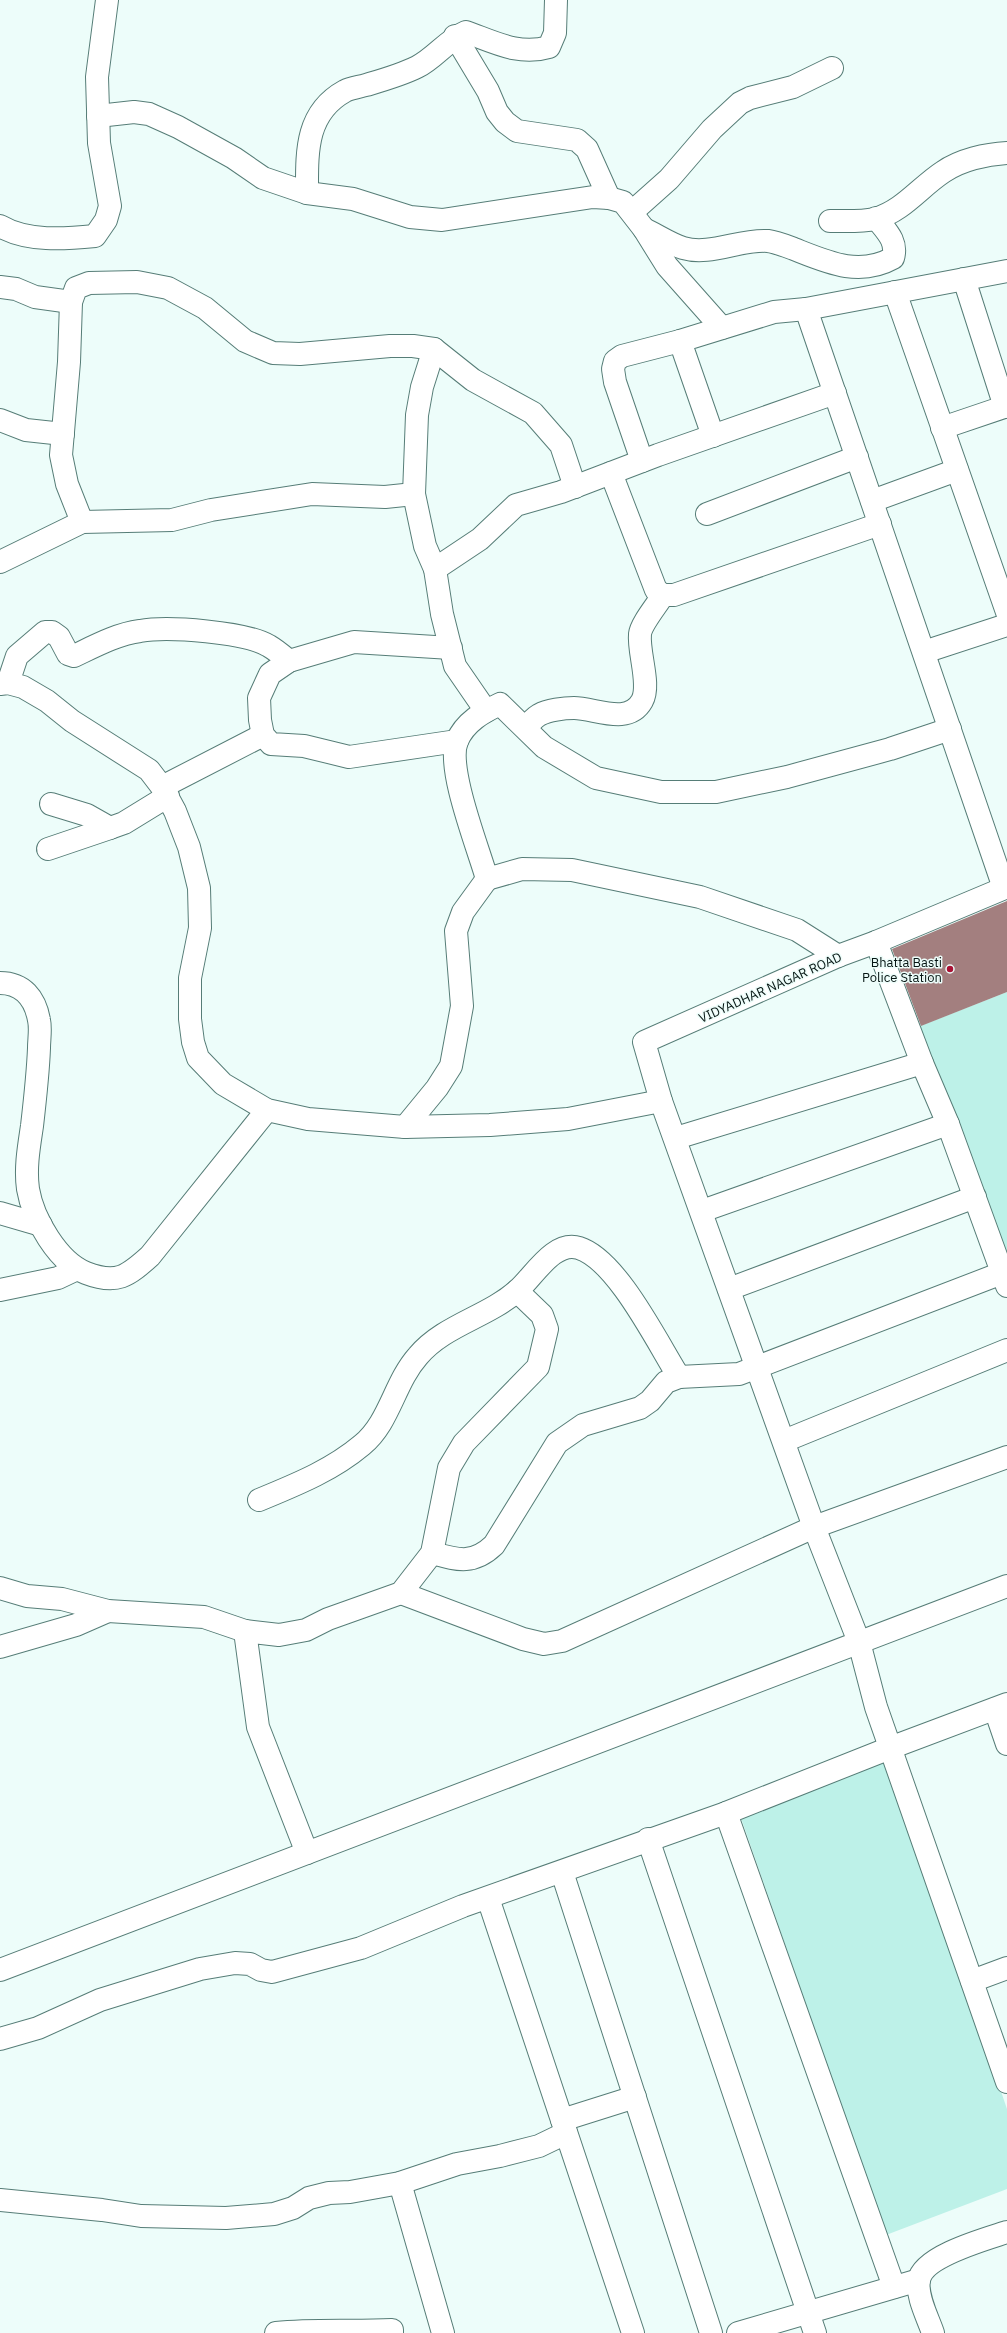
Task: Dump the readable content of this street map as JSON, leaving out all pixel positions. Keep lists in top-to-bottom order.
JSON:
{
  "streets": {
    "street": ["VIDYADHAR NAGAR ROAD"]
  },
  "places": ["Bhatta Basti Police Station"]
}
